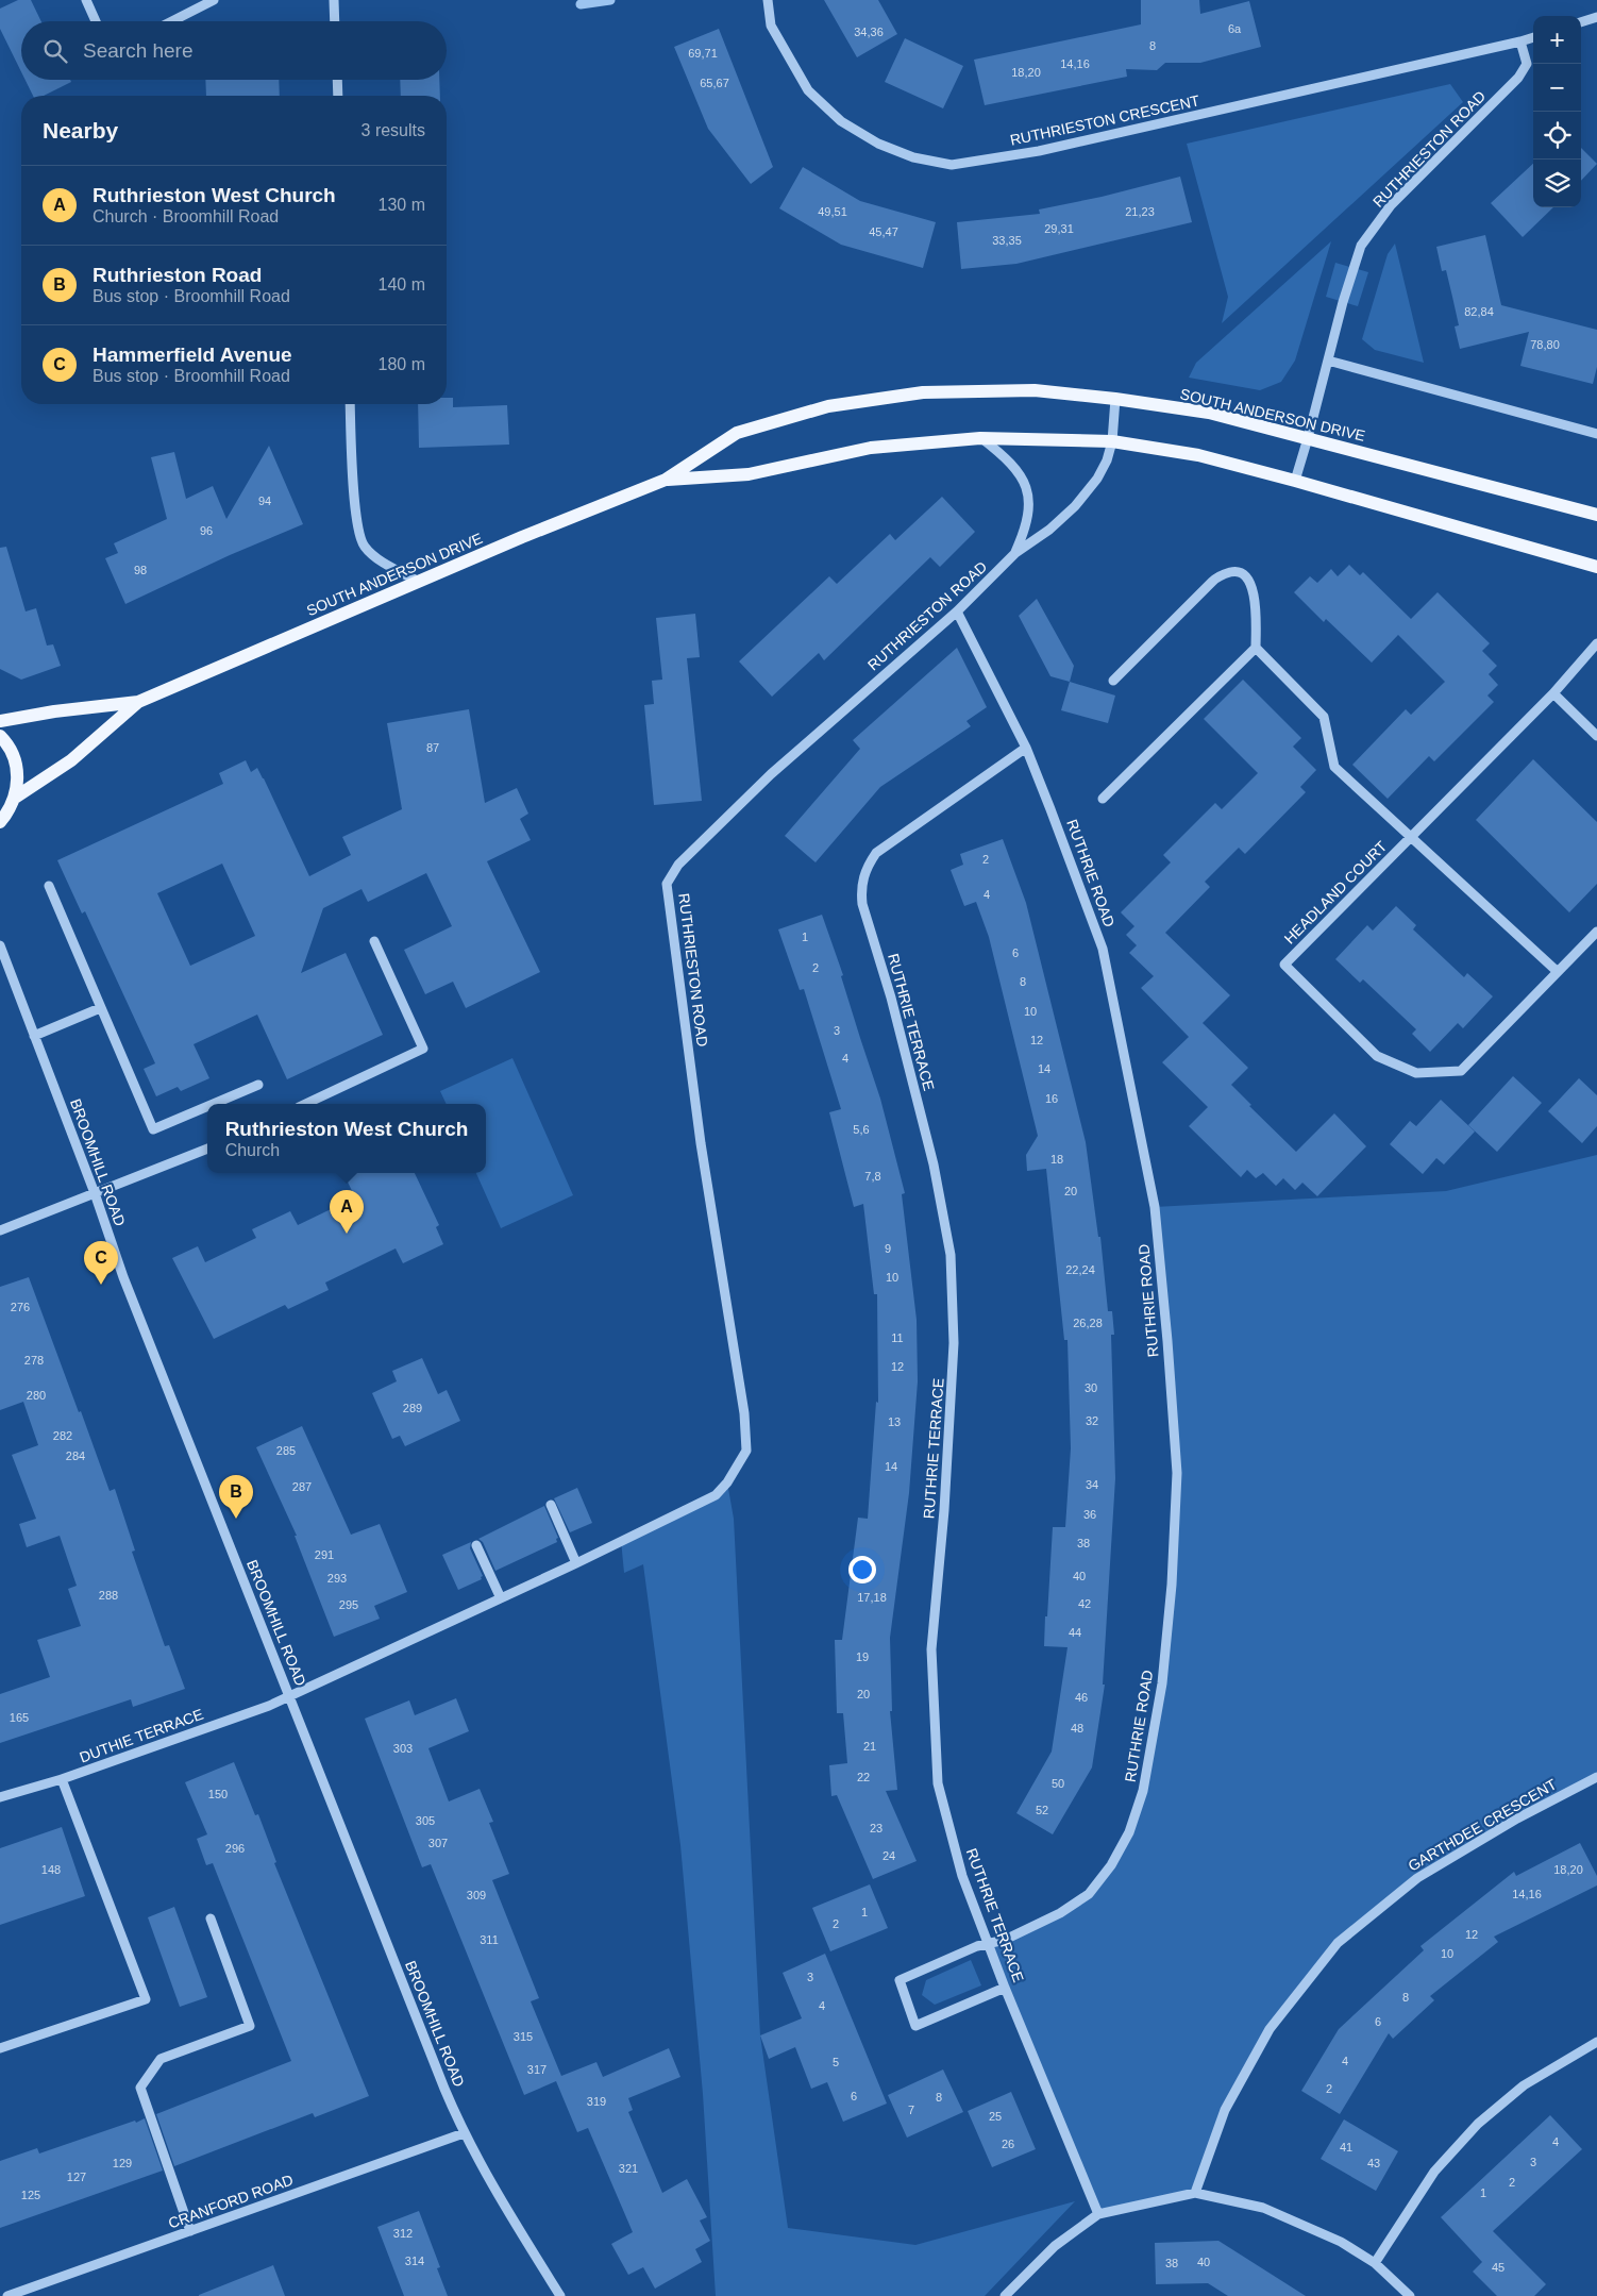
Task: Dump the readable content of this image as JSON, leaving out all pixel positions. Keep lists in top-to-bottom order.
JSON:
{
  "streets": {
    "main road": ["SOUTH ANDERSON DRIVE"],
    "street": [
      "RUTHRIESTON CRESCENT",
      "RUTHRIESTON ROAD",
      "RUTHRIE ROAD",
      "HEADLAND COURT",
      "RUTHRIE TERRACE",
      "BROOMHILL ROAD",
      "DUTHIE TERRACE",
      "GARTHDEE CRESCENT",
      "CRANFORD ROAD"
    ]
  },
  "crossings": [
    ["RUTHRIESTON CRESCENT", "RUTHRIESTON ROAD"],
    ["RUTHRIESTON ROAD", "SOUTH ANDERSON DRIVE"],
    ["RUTHRIESTON ROAD", "RUTHRIE ROAD"],
    ["RUTHRIE ROAD", "RUTHRIE TERRACE"],
    ["BROOMHILL ROAD", "DUTHIE TERRACE"],
    ["BROOMHILL ROAD", "CRANFORD ROAD"]
  ],
  "house_numbers": [
    "6a",
    "34,36",
    "8",
    "69,71",
    "14,16",
    "18,20",
    "65,67",
    "49,51",
    "21,23",
    "29,31",
    "45,47",
    "33,35",
    "82,84",
    "78,80",
    "94",
    "96",
    "98",
    "87",
    "2",
    "4",
    "1",
    "6",
    "2",
    "8",
    "10",
    "3",
    "12",
    "4",
    "14",
    "16",
    "5,6",
    "18",
    "7,8",
    "20",
    "9",
    "22,24",
    "10",
    "276",
    "26,28",
    "11",
    "278",
    "12",
    "30",
    "280",
    "289",
    "32",
    "13",
    "282",
    "285",
    "284",
    "14",
    "34",
    "287",
    "36",
    "38",
    "291",
    "40",
    "293",
    "288",
    "17,18",
    "42",
    "295",
    "44",
    "19",
    "20",
    "46",
    "165",
    "48",
    "21",
    "303",
    "22",
    "50",
    "150",
    "52",
    "305",
    "23",
    "307",
    "296",
    "24",
    "148",
    "18,20",
    "14,16",
    "309",
    "1",
    "2",
    "12",
    "311",
    "10",
    "3",
    "8",
    "4",
    "6",
    "315",
    "4",
    "5",
    "317",
    "2",
    "6",
    "8",
    "319",
    "7",
    "25",
    "4",
    "26",
    "41",
    "3",
    "129",
    "43",
    "321",
    "127",
    "2",
    "1",
    "125",
    "312",
    "314",
    "40",
    "38",
    "45"
  ],
  "page": {
    "map_buttons": ["+", "−"],
    "search": "Search here",
    "heading": ["Nearby", "3 results"],
    "list": [
      {
        "mark": "A",
        "name": "Ruthrieston West Church",
        "note": "Church · Broomhill Road",
        "value": "130 m"
      },
      {
        "mark": "B",
        "name": "Ruthrieston Road",
        "note": "Bus stop · Broomhill Road",
        "value": "140 m"
      },
      {
        "mark": "C",
        "name": "Hammerfield Avenue",
        "note": "Bus stop · Broomhill Road",
        "value": "180 m"
      }
    ],
    "popup": ["Ruthrieston West Church", "Church"],
    "pins": ["A", "C", "B"]
  }
}
